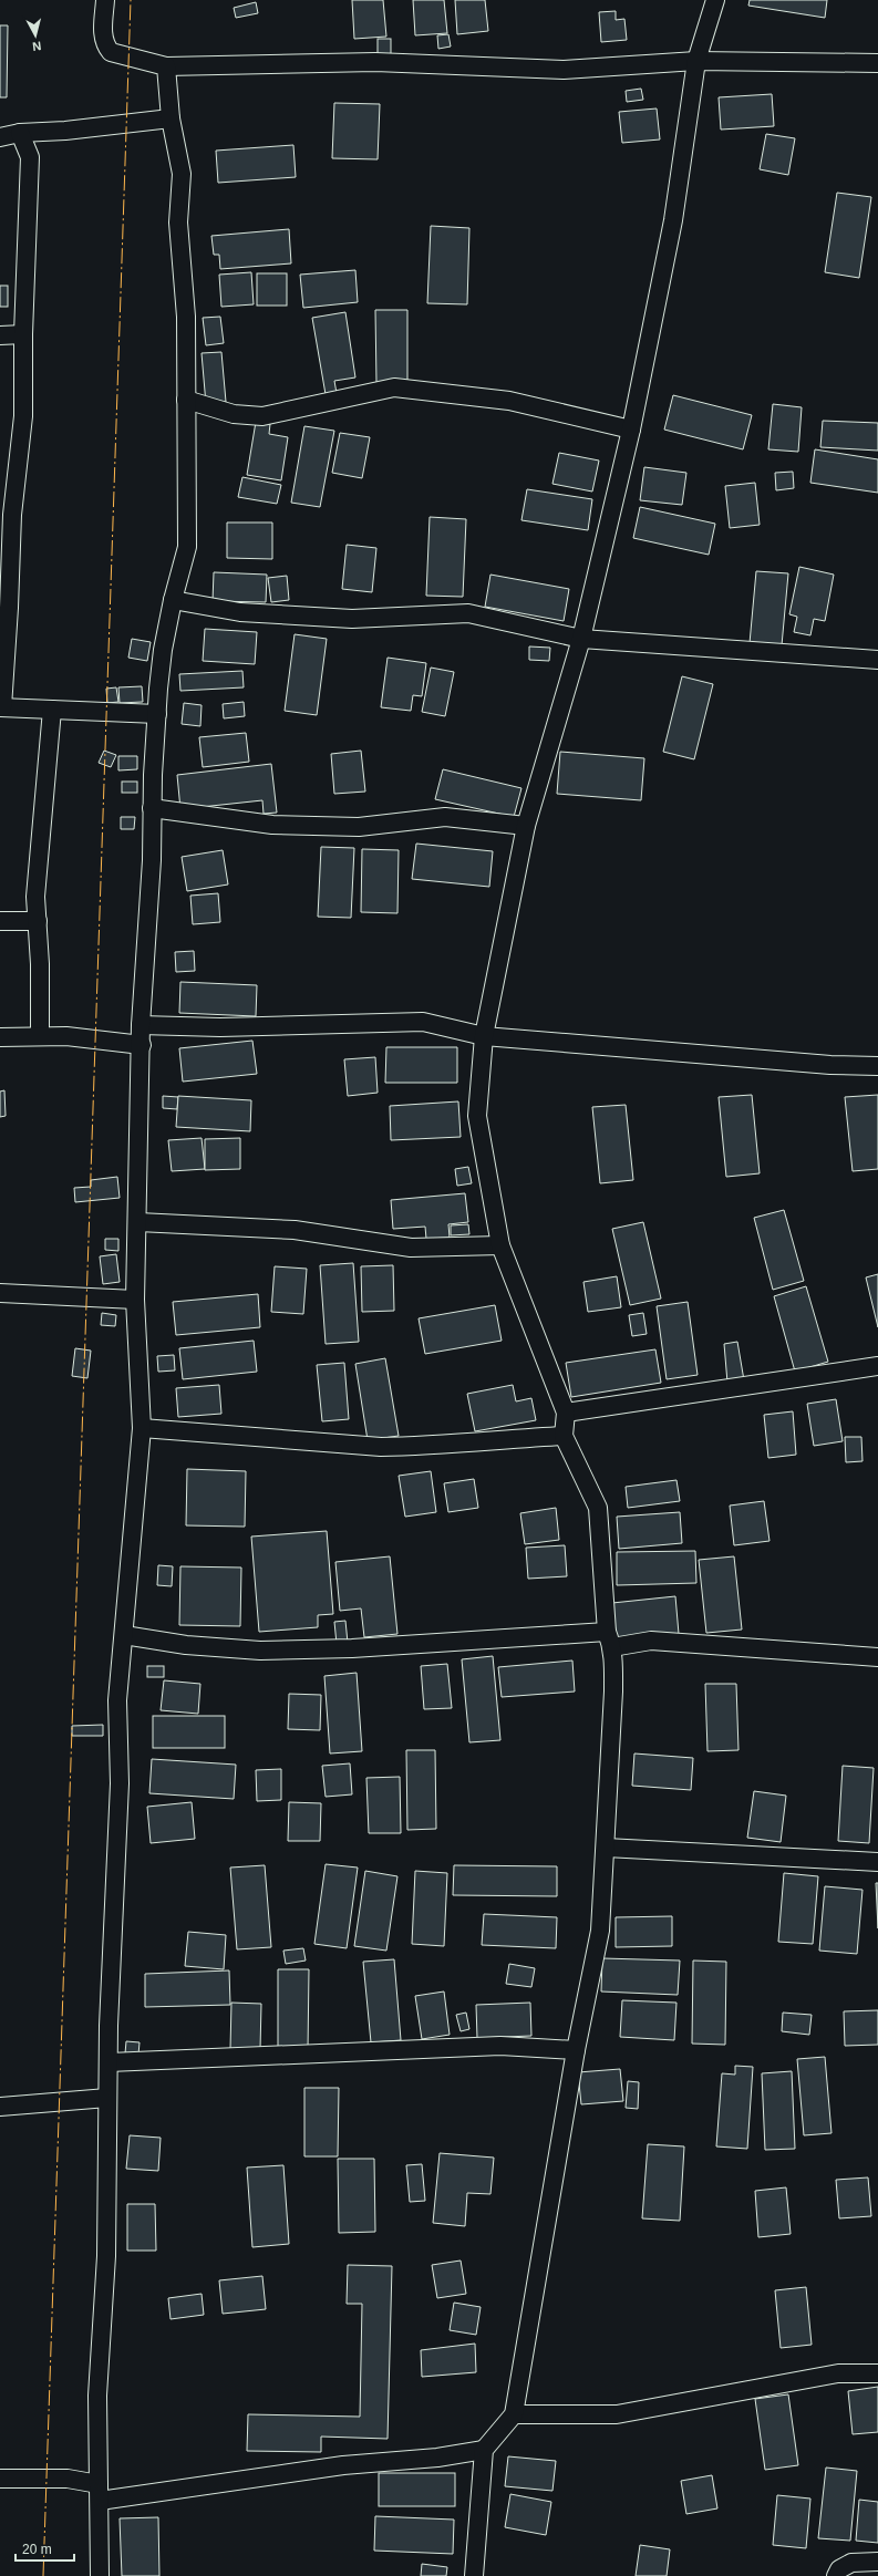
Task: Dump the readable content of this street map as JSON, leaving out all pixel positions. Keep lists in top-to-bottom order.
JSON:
{
  "scale_bar": "20 m",
  "north": "bottom"
}
